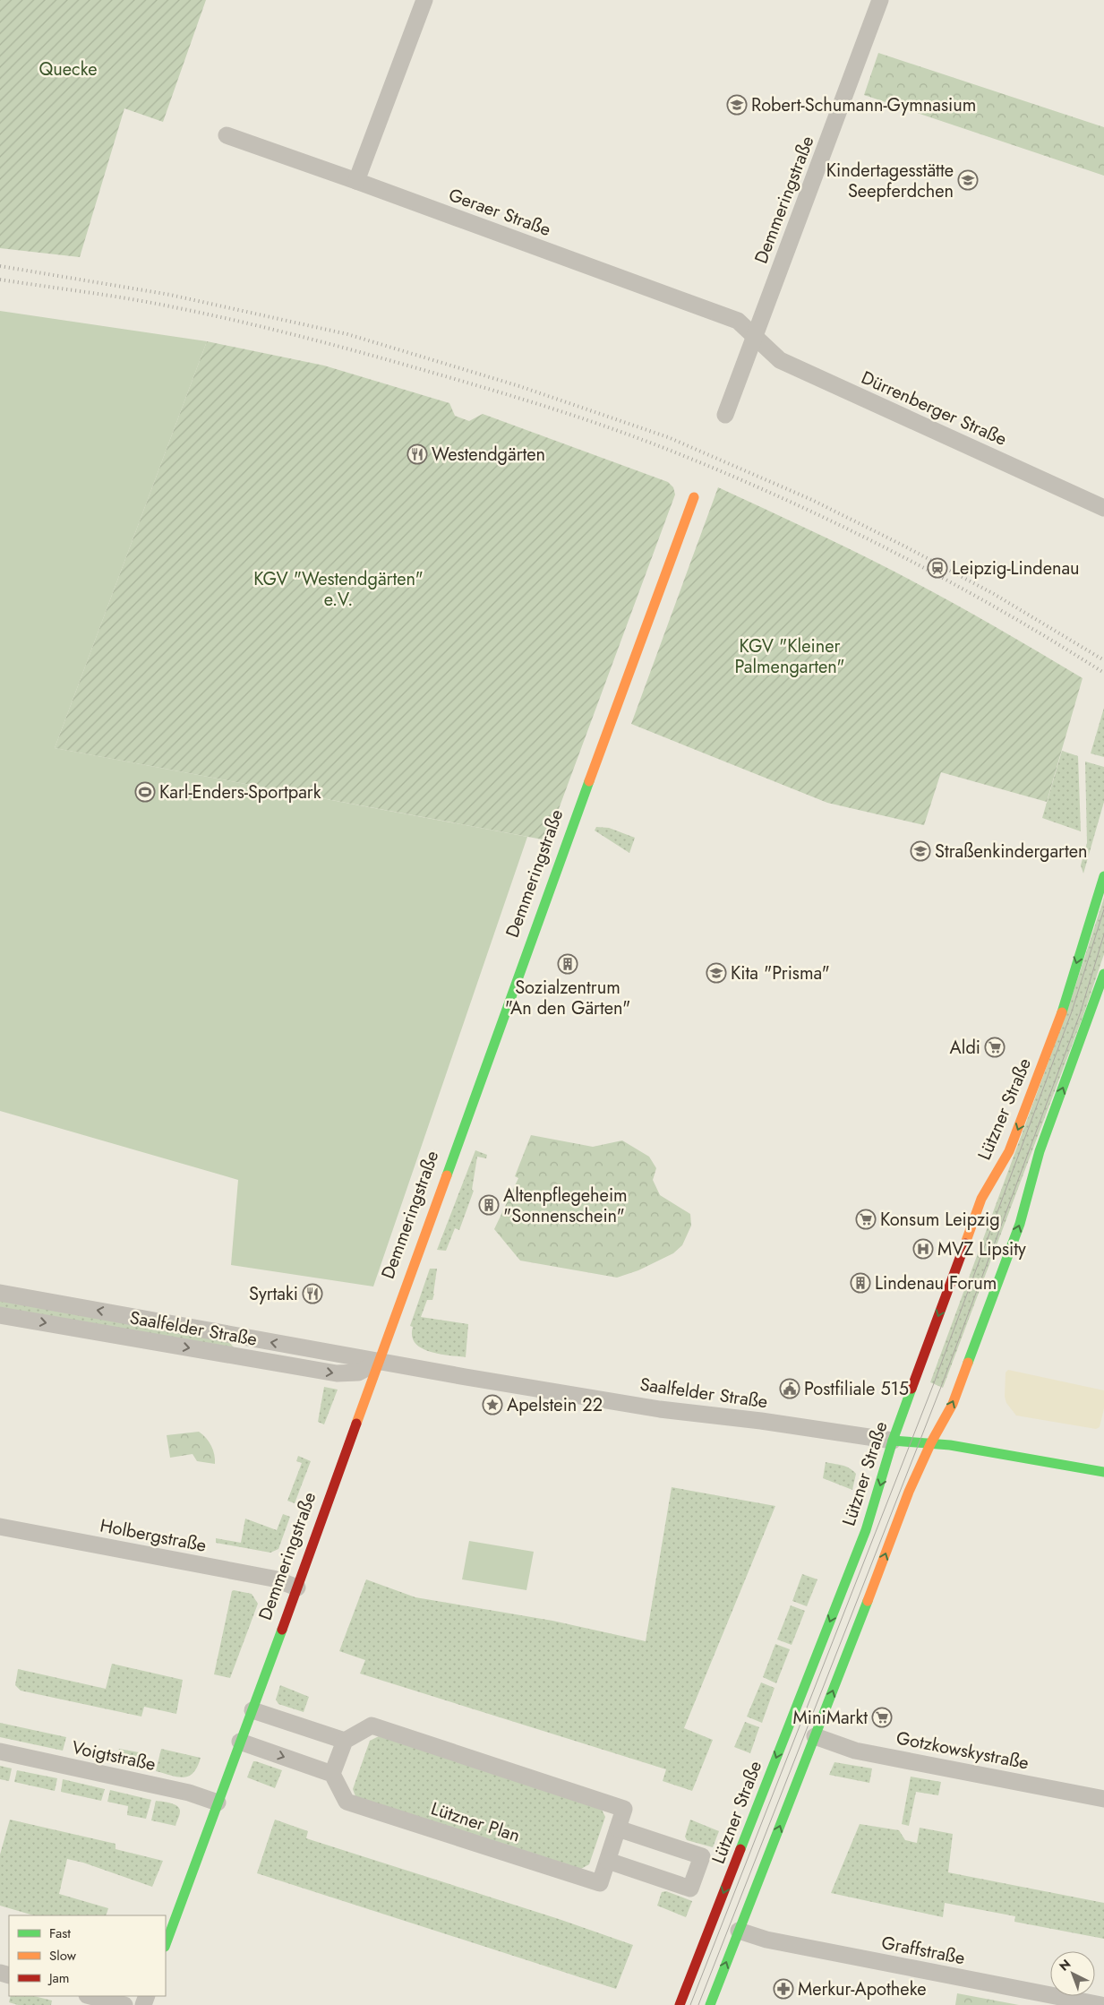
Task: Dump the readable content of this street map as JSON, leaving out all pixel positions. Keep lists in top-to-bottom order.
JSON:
{
  "streets": {
    "main road": ["Demmeringstraße", "Lützner Straße", "Saalfelder Straße"],
    "street": [
      "Geraer Straße",
      "Dürrenberger Straße",
      "Holbergstraße",
      "Gotzkowskystraße",
      "Voigtstraße",
      "Lützner Plan",
      "Graffstraße"
    ]
  },
  "crossings": [
    ["Demmeringstraße", "Geraer Straße"],
    ["Demmeringstraße", "Dürrenberger Straße"],
    ["Demmeringstraße", "Saalfelder Straße"],
    ["Demmeringstraße", "Holbergstraße"],
    ["Demmeringstraße", "Voigtstraße"],
    ["Geraer Straße", "Dürrenberger Straße"],
    ["Lützner Straße", "Saalfelder Straße"]
  ],
  "parks": ["Quecke", "KGV \"Westendgärten\" e.V.", "KGV \"Kleiner Palmengarten\""],
  "places": {
    "school or university": [
      "Robert-Schumann-Gymnasium",
      "Kindertagesstätte Seepferdchen",
      "Straßenkindergarten",
      "Kita \"Prisma\""
    ],
    "restaurant": ["Westendgärten", "Syrtaki"],
    "station": ["Leipzig-Lindenau"],
    "sports": ["Karl-Enders-Sportpark"],
    "building": ["Sozialzentrum \"An den Gärten\"", "Altenpflegeheim \"Sonnenschein\"", "Lindenau Forum"],
    "supermarket": ["Aldi", "Konsum Leipzig", "MiniMarkt"],
    "hospital": ["MVZ Lipsity"],
    "public building": ["Postfiliale 515"],
    "place": ["Apelstein 22"],
    "pharmacy": ["Merkur-Apotheke"]
  },
  "legend": ["Fast", "Slow", "Jam"],
  "north": "top left"
}
